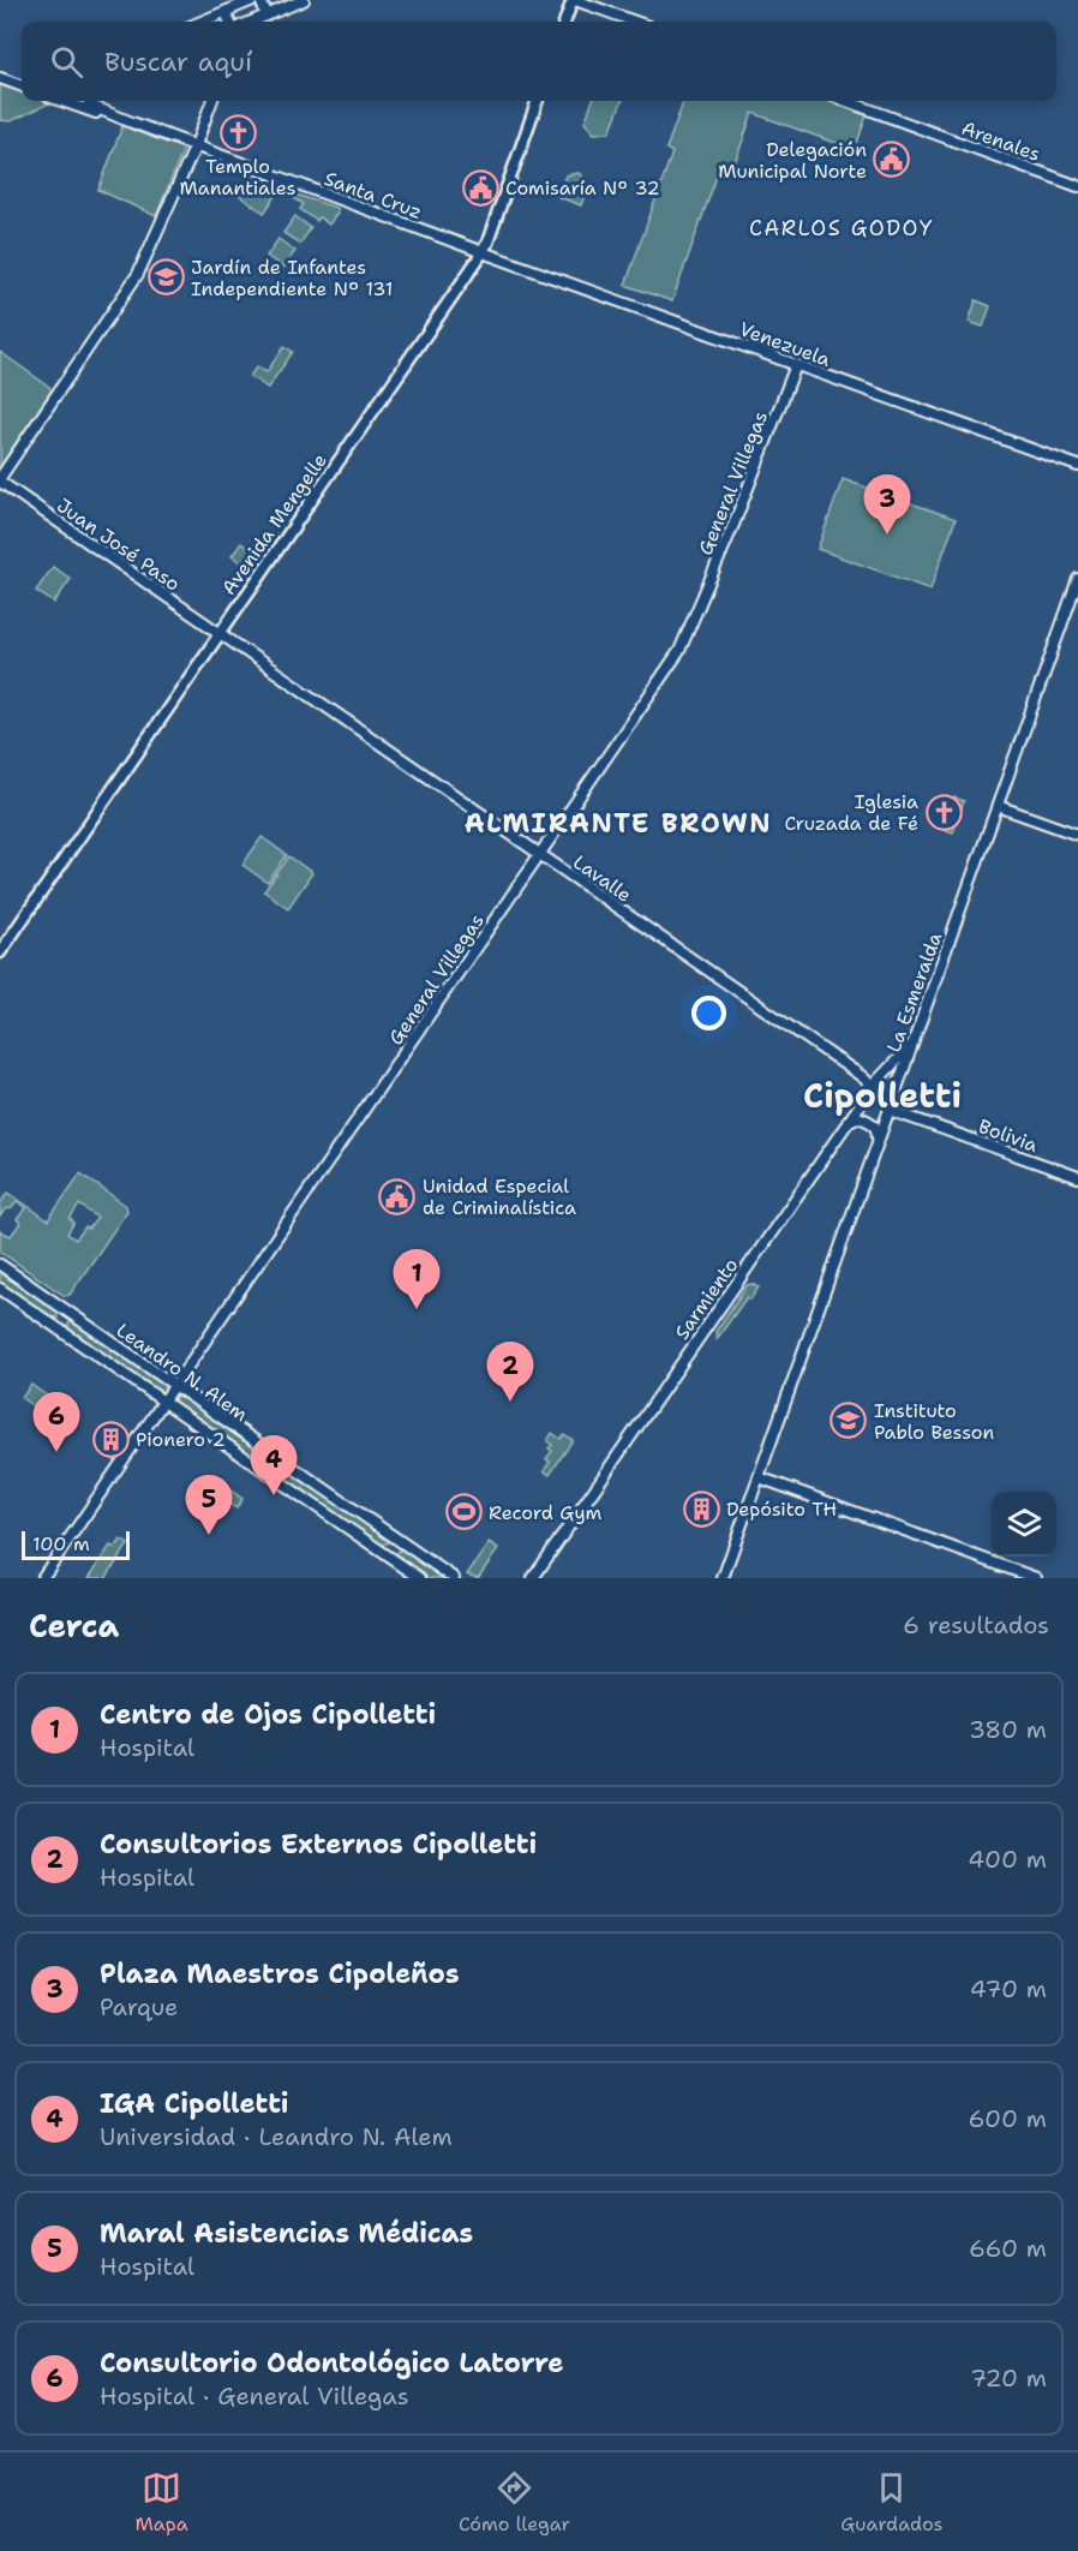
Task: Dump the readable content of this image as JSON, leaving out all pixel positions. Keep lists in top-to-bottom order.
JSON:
{
  "streets": {
    "main road": ["Avenida Mengelle"],
    "street": [
      "Arenales",
      "Santa Cruz",
      "Venezuela",
      "General Villegas",
      "Juan José Paso",
      "Lavalle",
      "La Esmeralda",
      "Bolivia",
      "Sarmiento",
      "Leandro N. Alem"
    ]
  },
  "crossings": [
    ["Santa Cruz", "Venezuela"],
    ["Santa Cruz", "Avenida Mengelle"],
    ["Venezuela", "General Villegas"],
    ["Venezuela", "Avenida Mengelle"],
    ["General Villegas", "Lavalle"],
    ["General Villegas", "Leandro N. Alem"],
    ["Avenida Mengelle", "Juan José Paso"],
    ["Avenida Mengelle", "Lavalle"],
    ["Juan José Paso", "Lavalle"],
    ["Lavalle", "La Esmeralda"],
    ["Lavalle", "Bolivia"],
    ["Lavalle", "Sarmiento"],
    ["La Esmeralda", "Bolivia"],
    ["La Esmeralda", "Sarmiento"]
  ],
  "districts": ["CARLOS GODOY", "ALMIRANTE BROWN", "Cipolletti"],
  "places": {
    "church": ["Templo Manantiales", "Iglesia Cruzada de Fé"],
    "public building": ["Delegación Municipal Norte", "Comisaría Nº 32", "Unidad Especial de Criminalística"],
    "school or university": ["Jardín de Infantes Independiente N° 131", "Instituto Pablo Besson"],
    "building": ["Pionero 2", "Depósito TH"],
    "sports": ["Record Gym"]
  },
  "scale_bar": "100 m",
  "page": {
    "search": "Buscar aquí",
    "pins": [
      "3",
      "1",
      "2",
      "6",
      "4",
      "5"
    ],
    "scale": "100 m",
    "heading": ["Cerca", "6 resultados"],
    "list": [
      {
        "mark": "1",
        "name": "Centro de Ojos Cipolletti",
        "note": "Hospital",
        "value": "380 m"
      },
      {
        "mark": "2",
        "name": "Consultorios Externos Cipolletti",
        "note": "Hospital",
        "value": "400 m"
      },
      {
        "mark": "3",
        "name": "Plaza Maestros Cipoleños",
        "note": "Parque",
        "value": "470 m"
      },
      {
        "mark": "4",
        "name": "IGA Cipolletti",
        "note": "Universidad · Leandro N. Alem",
        "value": "600 m"
      },
      {
        "mark": "5",
        "name": "Maral Asistencias Médicas",
        "note": "Hospital",
        "value": "660 m"
      },
      {
        "mark": "6",
        "name": "Consultorio Odontológico Latorre",
        "note": "Hospital · General Villegas",
        "value": "720 m"
      }
    ],
    "nav": ["Mapa", "Cómo llegar", "Guardados"]
  }
}
